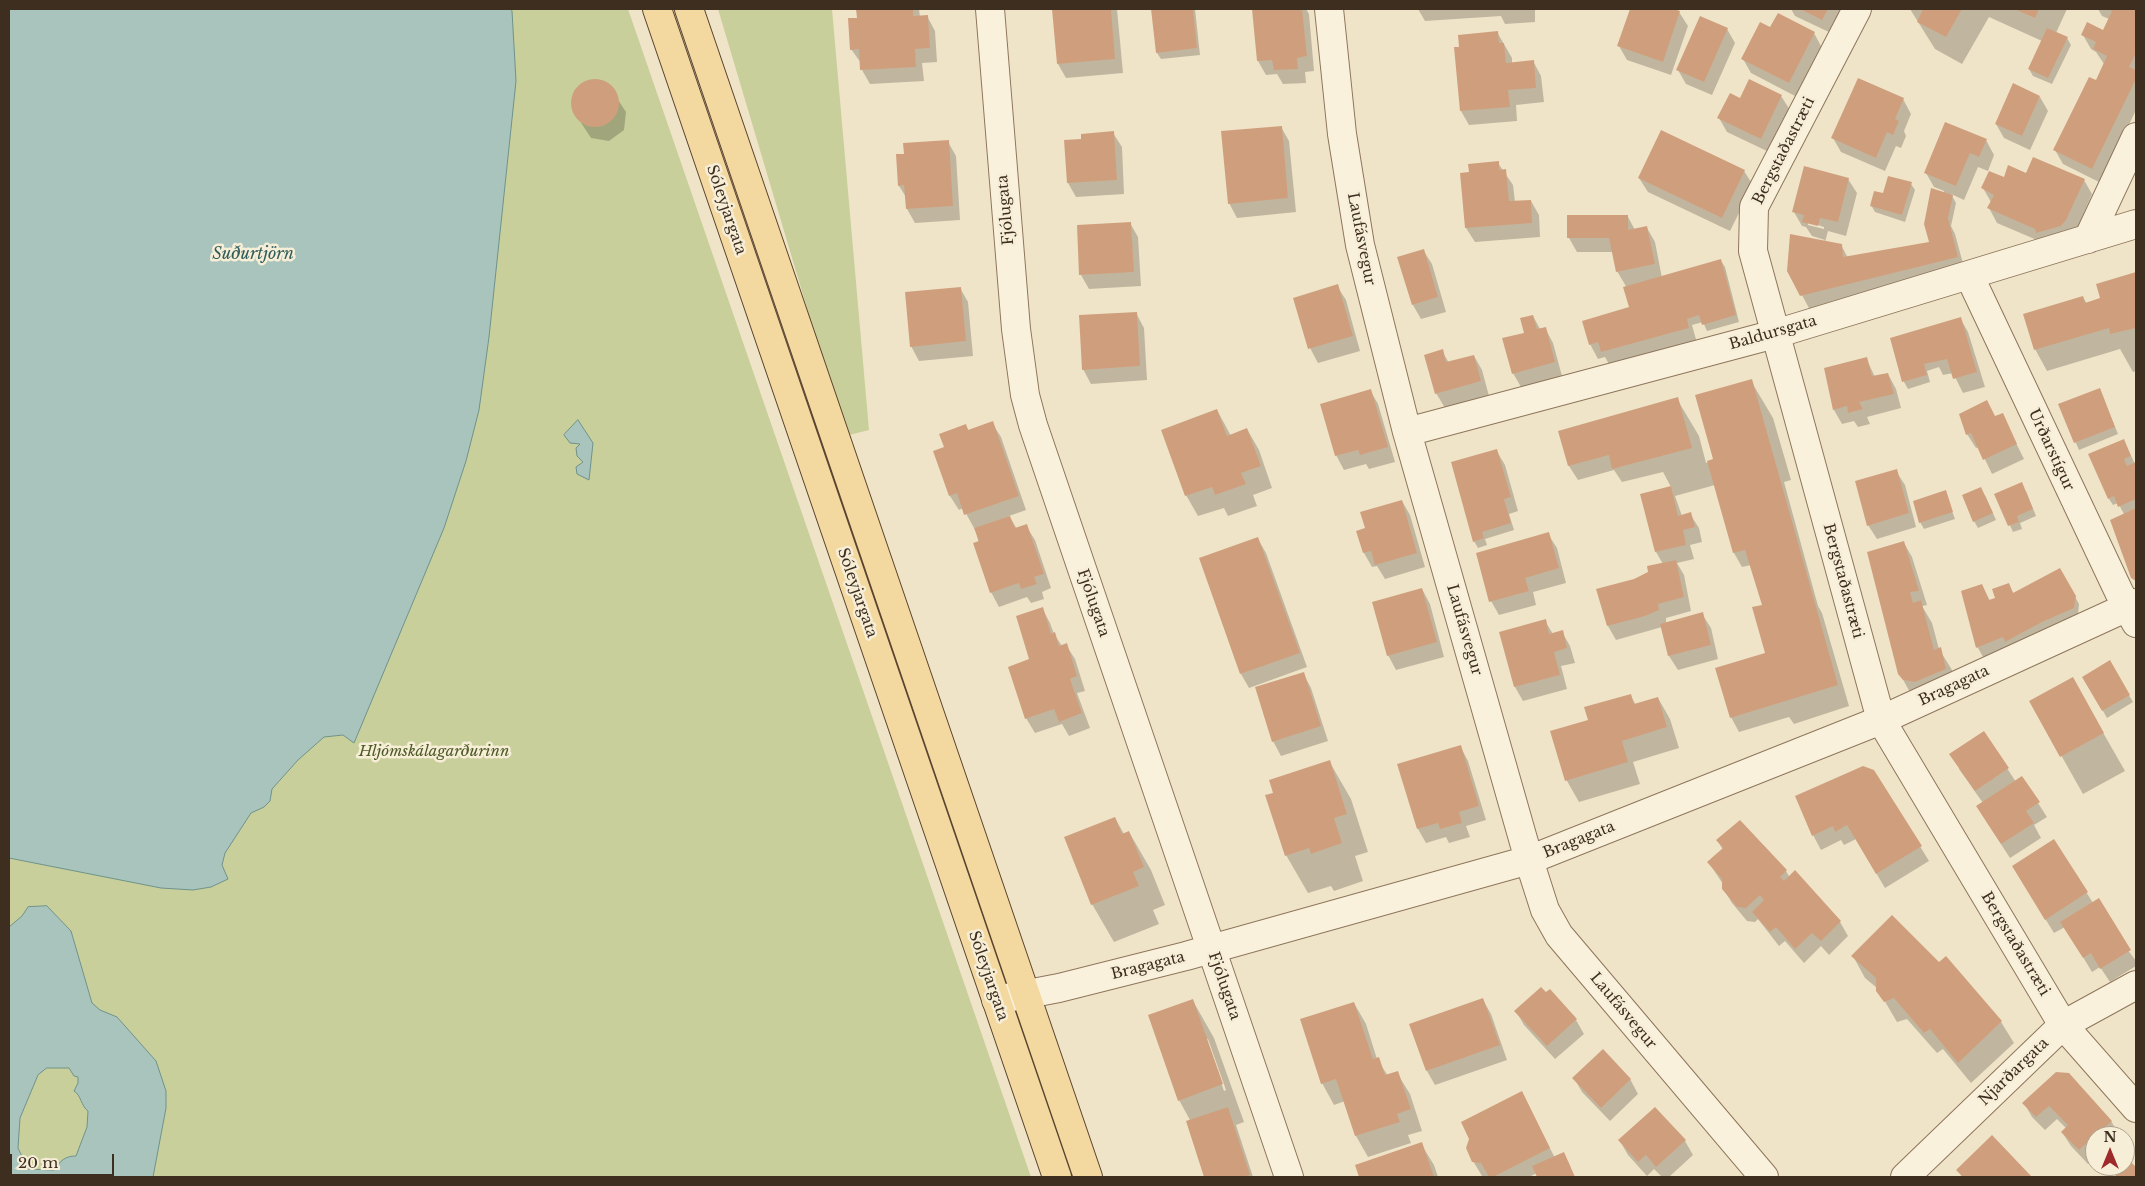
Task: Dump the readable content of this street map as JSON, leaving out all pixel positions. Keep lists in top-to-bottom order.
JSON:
{
  "streets": {
    "main road": ["Sóleyjargata"],
    "street": [
      "Bergstaðastræti",
      "Fjólugata",
      "Laufásvegur",
      "Baldursgata",
      "Urðarstígur",
      "Bragagata",
      "Njarðargata"
    ]
  },
  "crossings": [
    ["Bergstaðastræti", "Baldursgata"],
    ["Bergstaðastræti", "Bragagata"],
    ["Bergstaðastræti", "Njarðargata"],
    ["Sóleyjargata", "Bragagata"],
    ["Fjólugata", "Bragagata"],
    ["Laufásvegur", "Baldursgata"],
    ["Laufásvegur", "Bragagata"],
    ["Baldursgata", "Urðarstígur"],
    ["Urðarstígur", "Bragagata"]
  ],
  "water": ["Suðurtjörn"],
  "parks": ["Hljómskálagarðurinn"],
  "scale_bar": "20 m",
  "north": "top"
}
